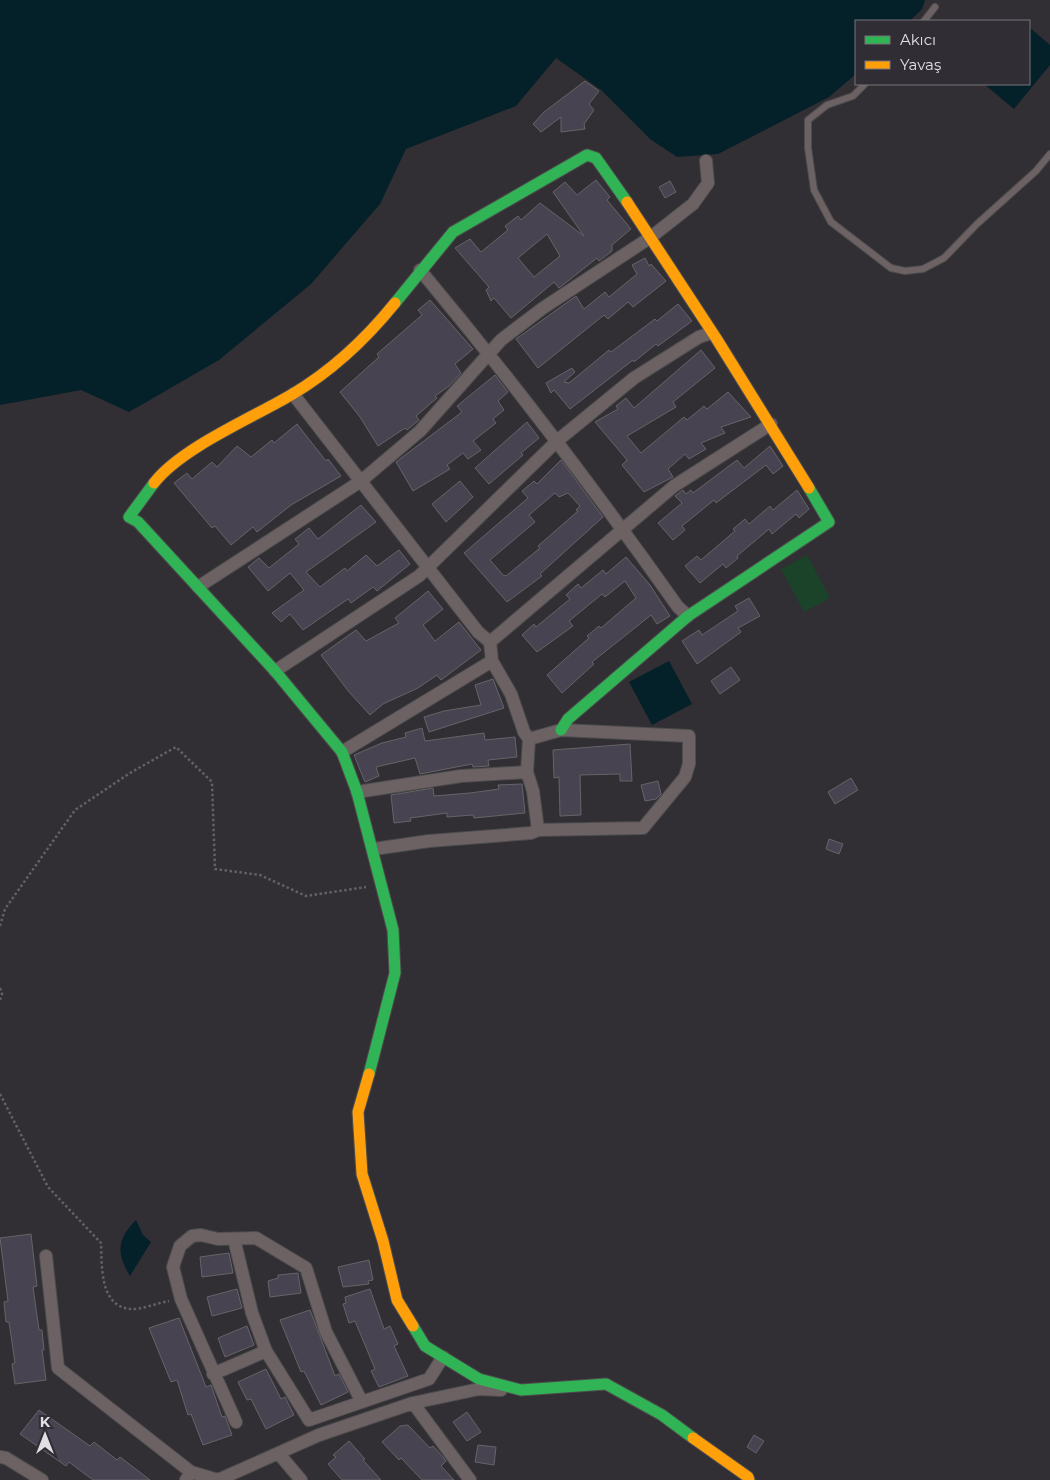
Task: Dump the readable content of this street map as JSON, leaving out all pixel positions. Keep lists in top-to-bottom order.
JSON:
{
  "legend": ["Akıcı", "Yavaş"],
  "north": "top"
}
